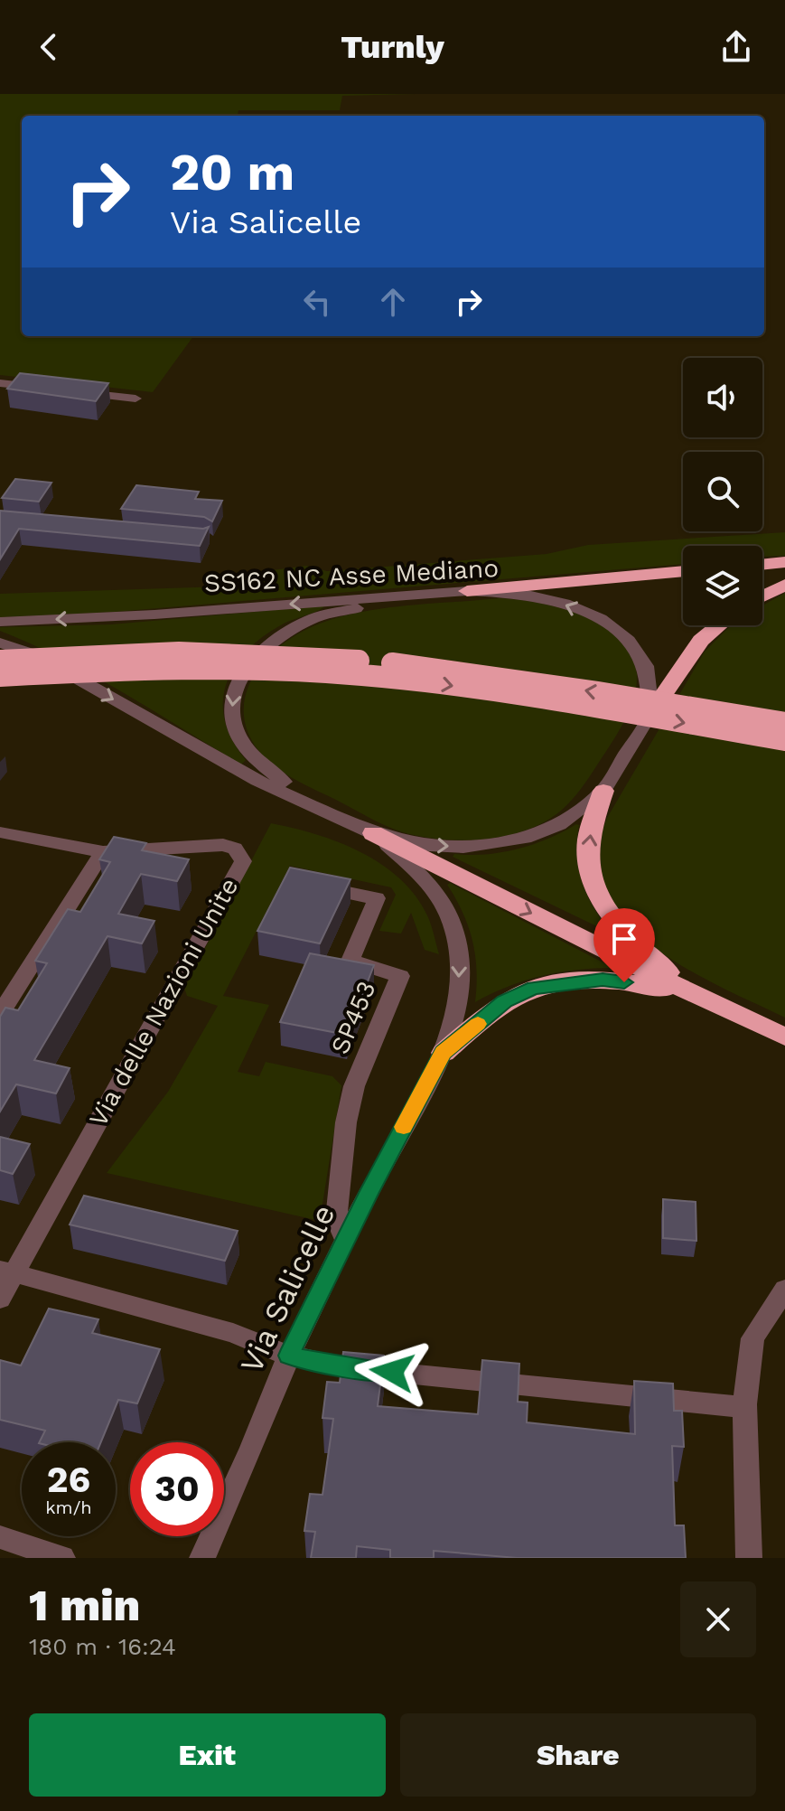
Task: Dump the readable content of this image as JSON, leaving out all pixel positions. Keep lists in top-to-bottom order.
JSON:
{
  "streets": {
    "street": [
      "SS162 NC Asse Mediano",
      "Via delle Nazioni Unite",
      "SP453",
      "Via Salicelle"
    ]
  },
  "crossings": [
    ["SP453", "Via Salicelle"]
  ],
  "page": {
    "header": "Turnly",
    "turn": ["20 m", "Via Salicelle"],
    "speed": "26 km/h",
    "limit": "30",
    "heading": ["1 min", "180 m · 16:24"],
    "buttons": ["Exit", "Share"]
  }
}
